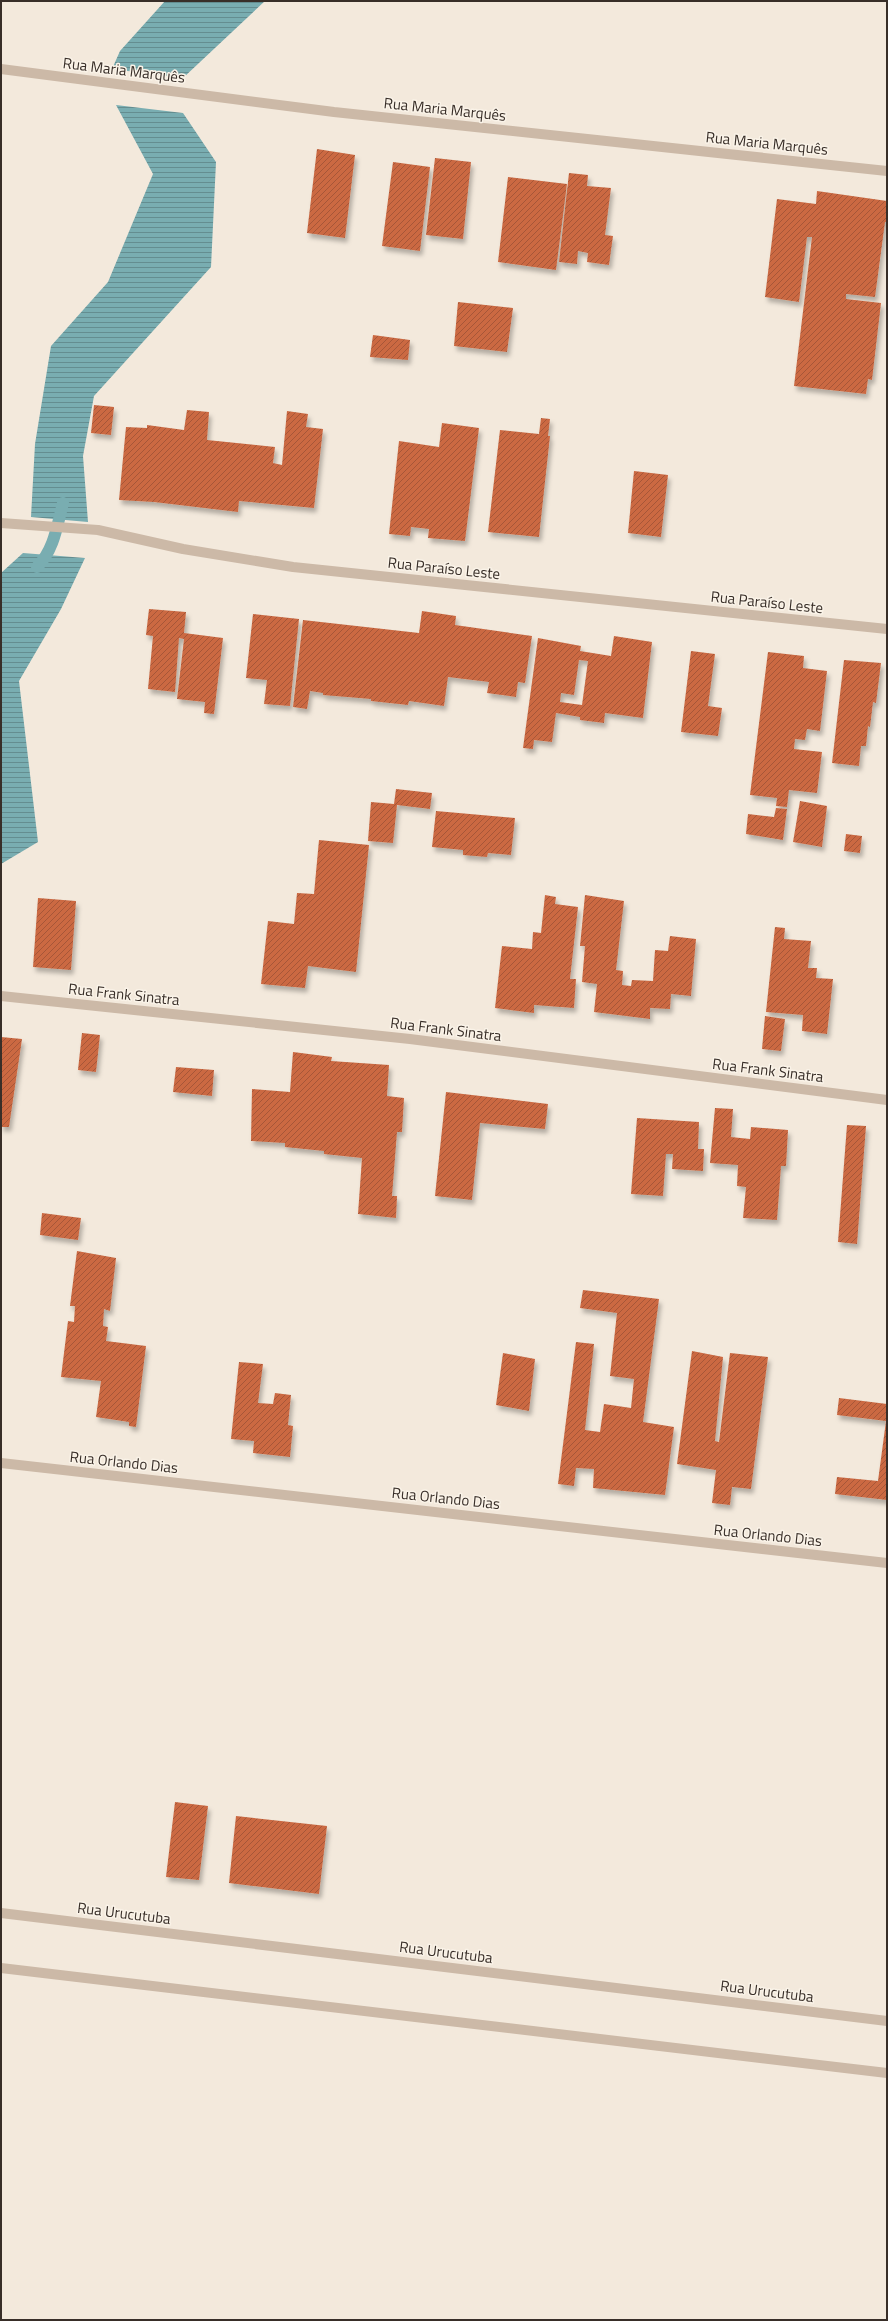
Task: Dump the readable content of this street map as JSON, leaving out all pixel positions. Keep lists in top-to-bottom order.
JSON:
{
  "streets": {
    "street": [
      "Rua Maria Marquês",
      "Rua Paraíso Leste",
      "Rua Frank Sinatra",
      "Rua Orlando Dias",
      "Rua Urucutuba"
    ]
  }
}
